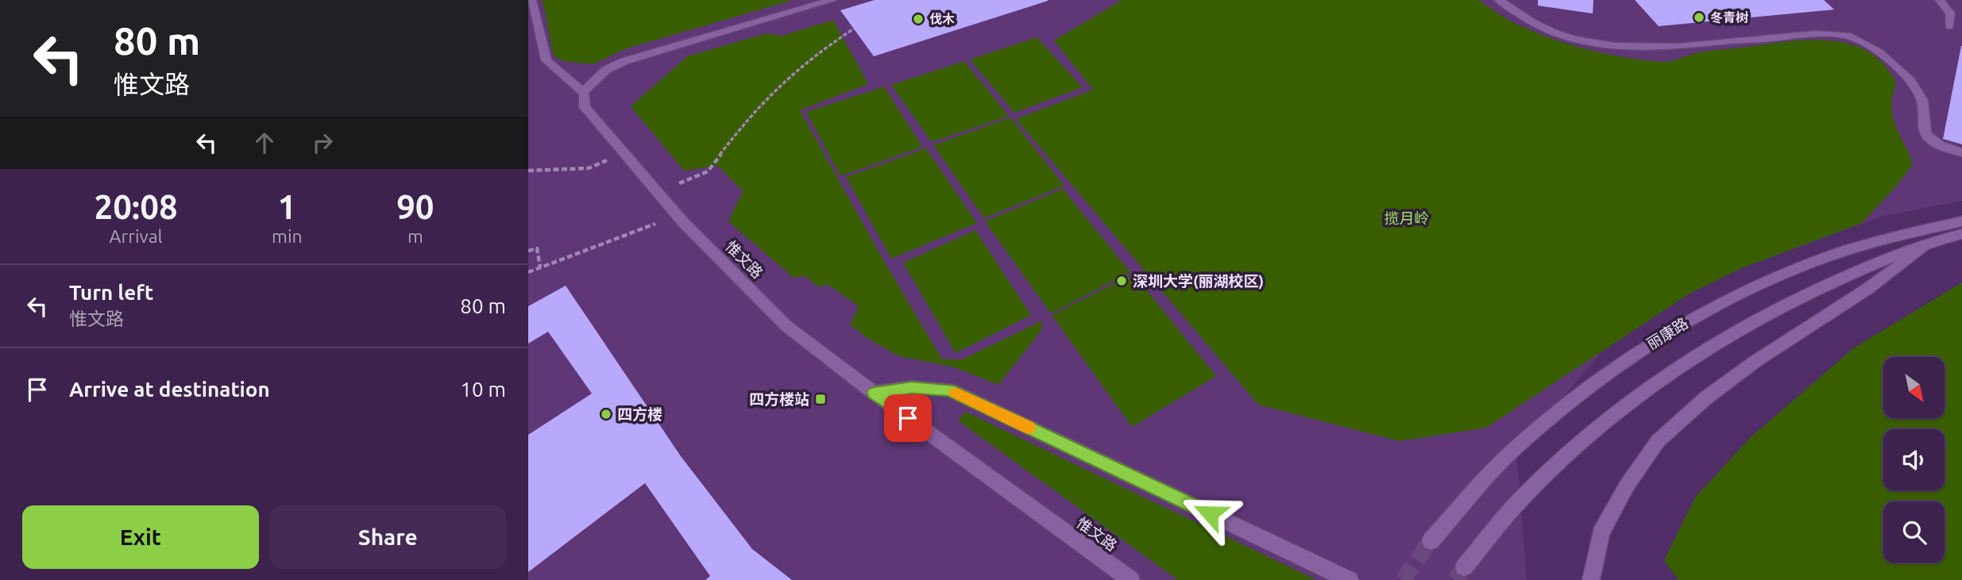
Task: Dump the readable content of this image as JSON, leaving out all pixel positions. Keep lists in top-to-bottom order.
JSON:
{
  "streets": {
    "street": ["惟文路", "丽康路"]
  },
  "parks": ["揽月岭"],
  "places": {
    "other": [
      "冬青树",
      "伐木",
      "深圳大学(丽湖校区)",
      "四方楼"
    ],
    "transit": ["四方楼站"]
  },
  "north": "bottom right",
  "page": {
    "turn": ["80 m", "惟文路"],
    "eta": [
      "20:08",
      "Arrival",
      "1",
      "min",
      "90",
      "m"
    ],
    "list": [
      {
        "name": "Turn left",
        "note": "惟文路",
        "value": "80 m"
      },
      {
        "name": "Arrive at destination",
        "value": "10 m"
      }
    ],
    "buttons": ["Exit", "Share"]
  }
}
